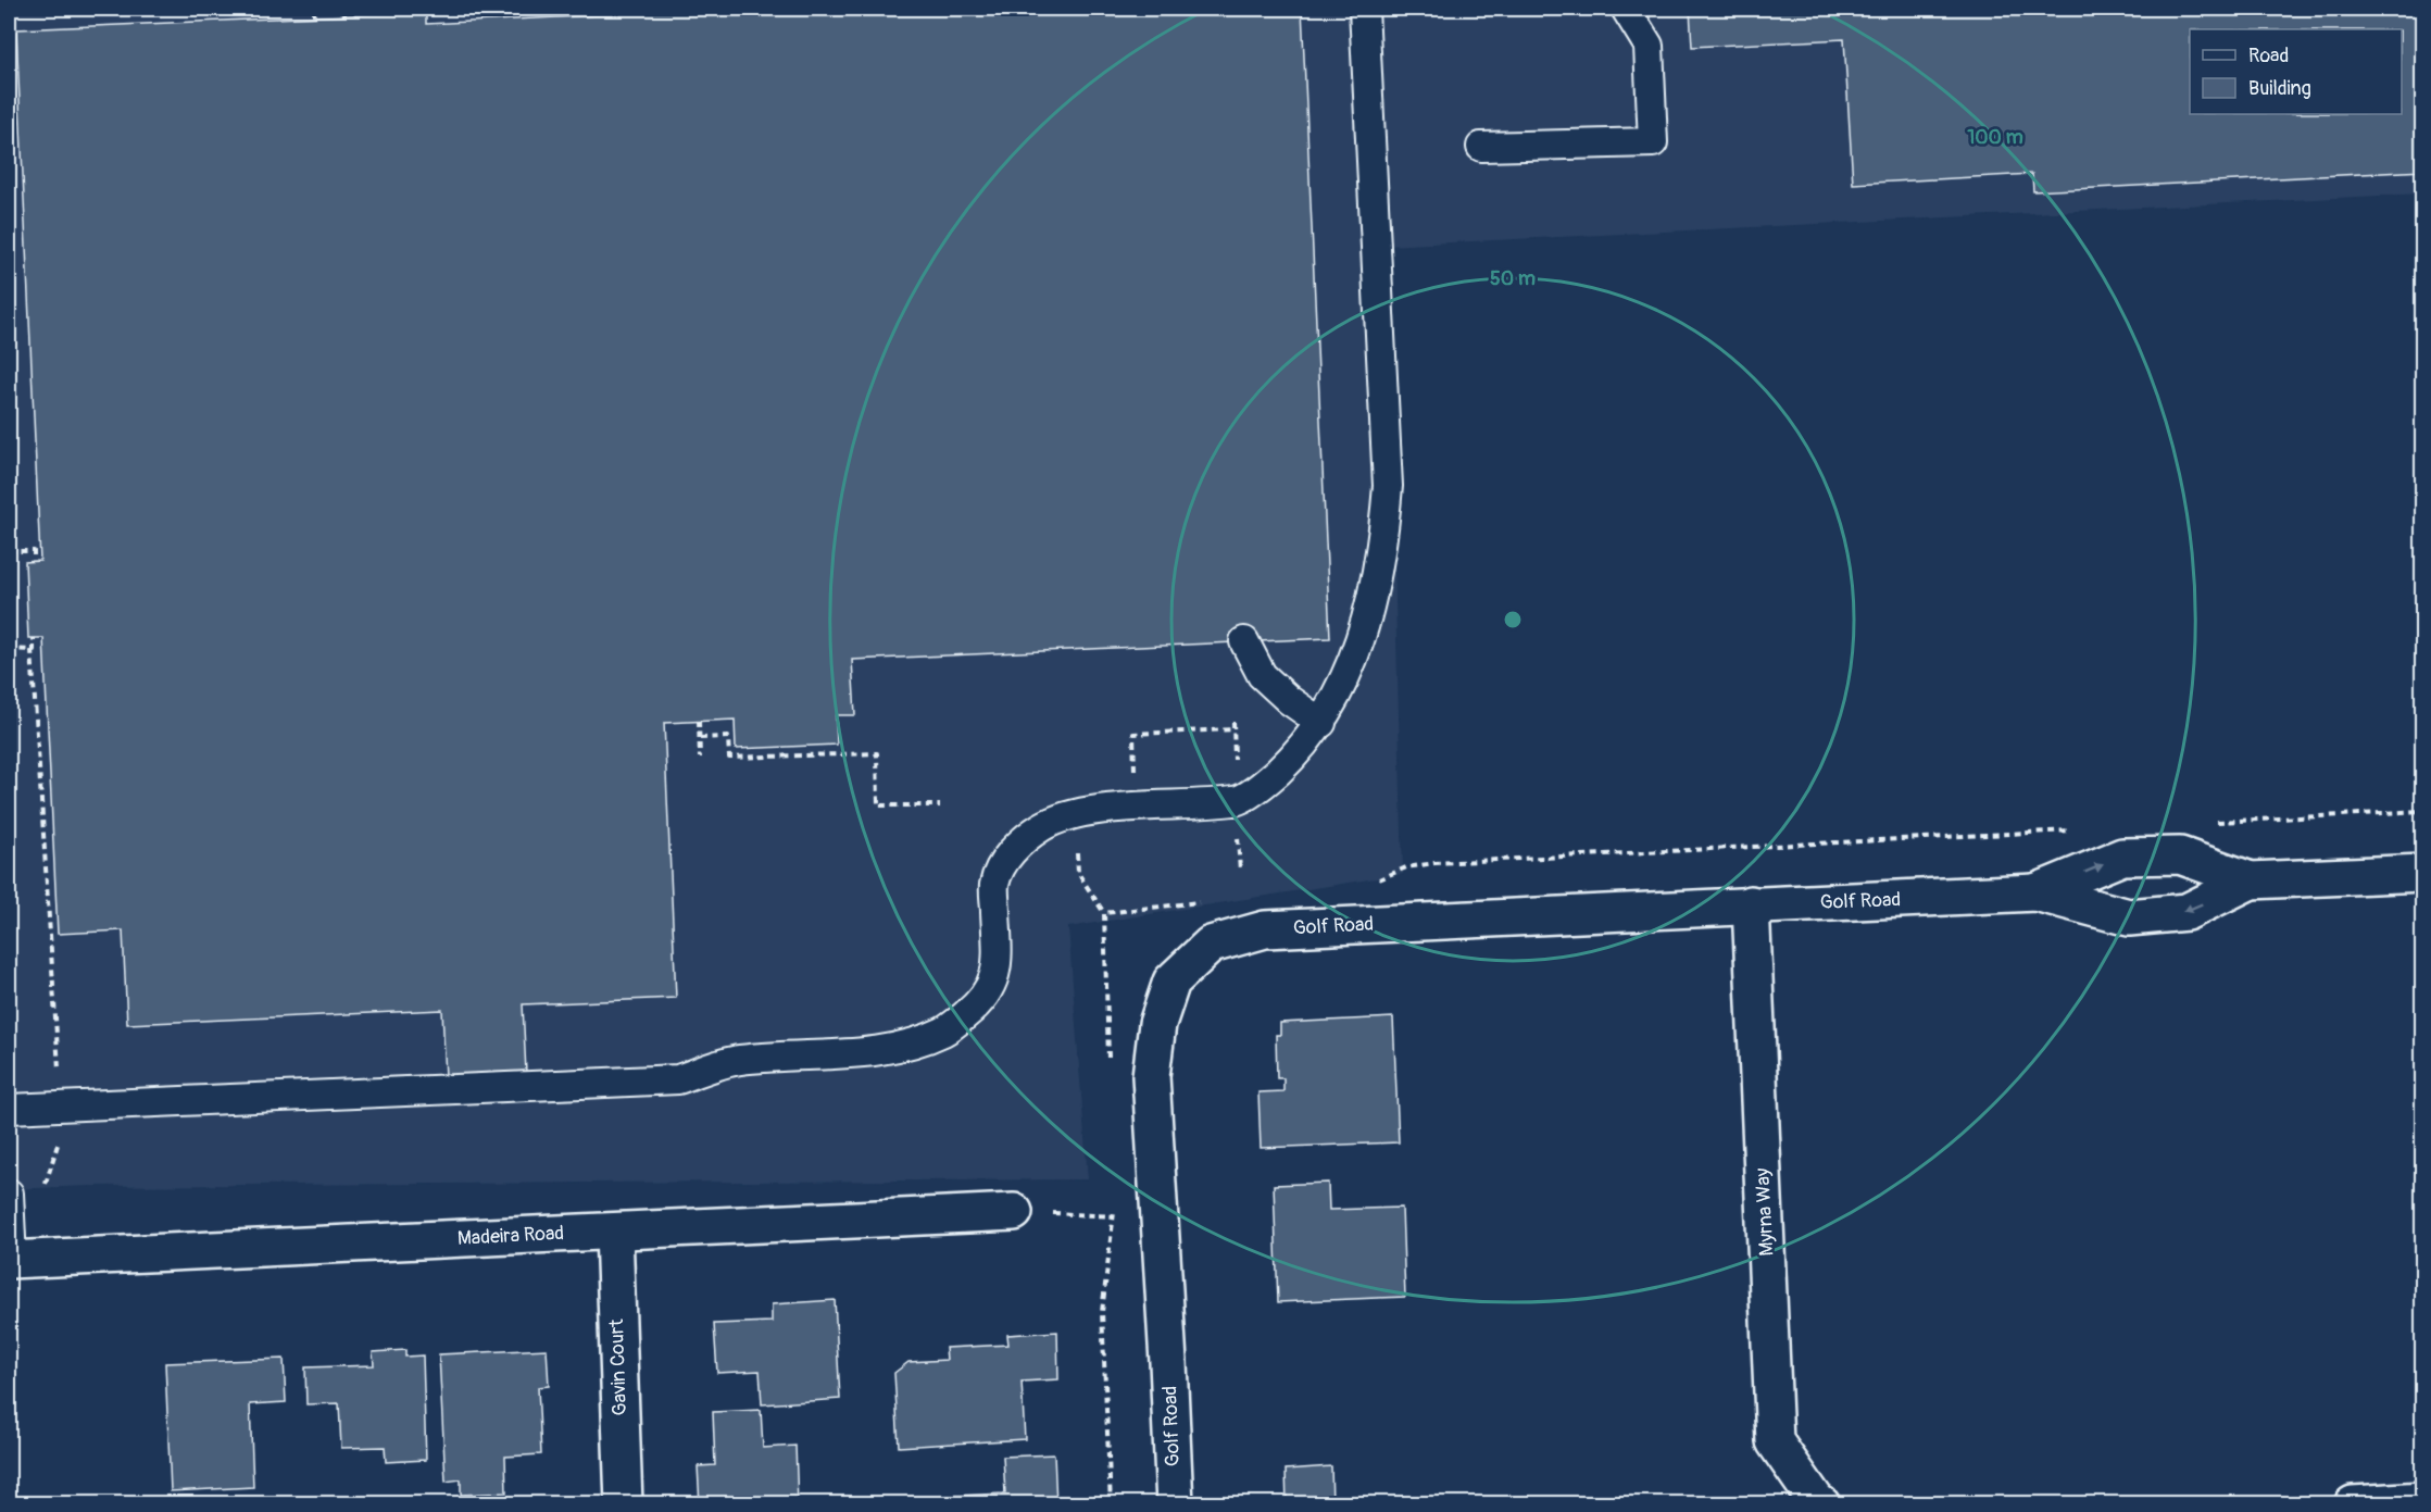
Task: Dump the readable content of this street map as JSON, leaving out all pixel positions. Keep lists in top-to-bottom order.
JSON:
{
  "streets": {
    "street": [
      "Golf Road",
      "Myrna Way",
      "Madeira Road",
      "Gavin Court"
    ]
  },
  "crossings": [
    ["Golf Road", "Myrna Way"],
    ["Madeira Road", "Gavin Court"]
  ],
  "legend": ["Road", "Building"],
  "rings": ["100 m", "50 m"]
}
